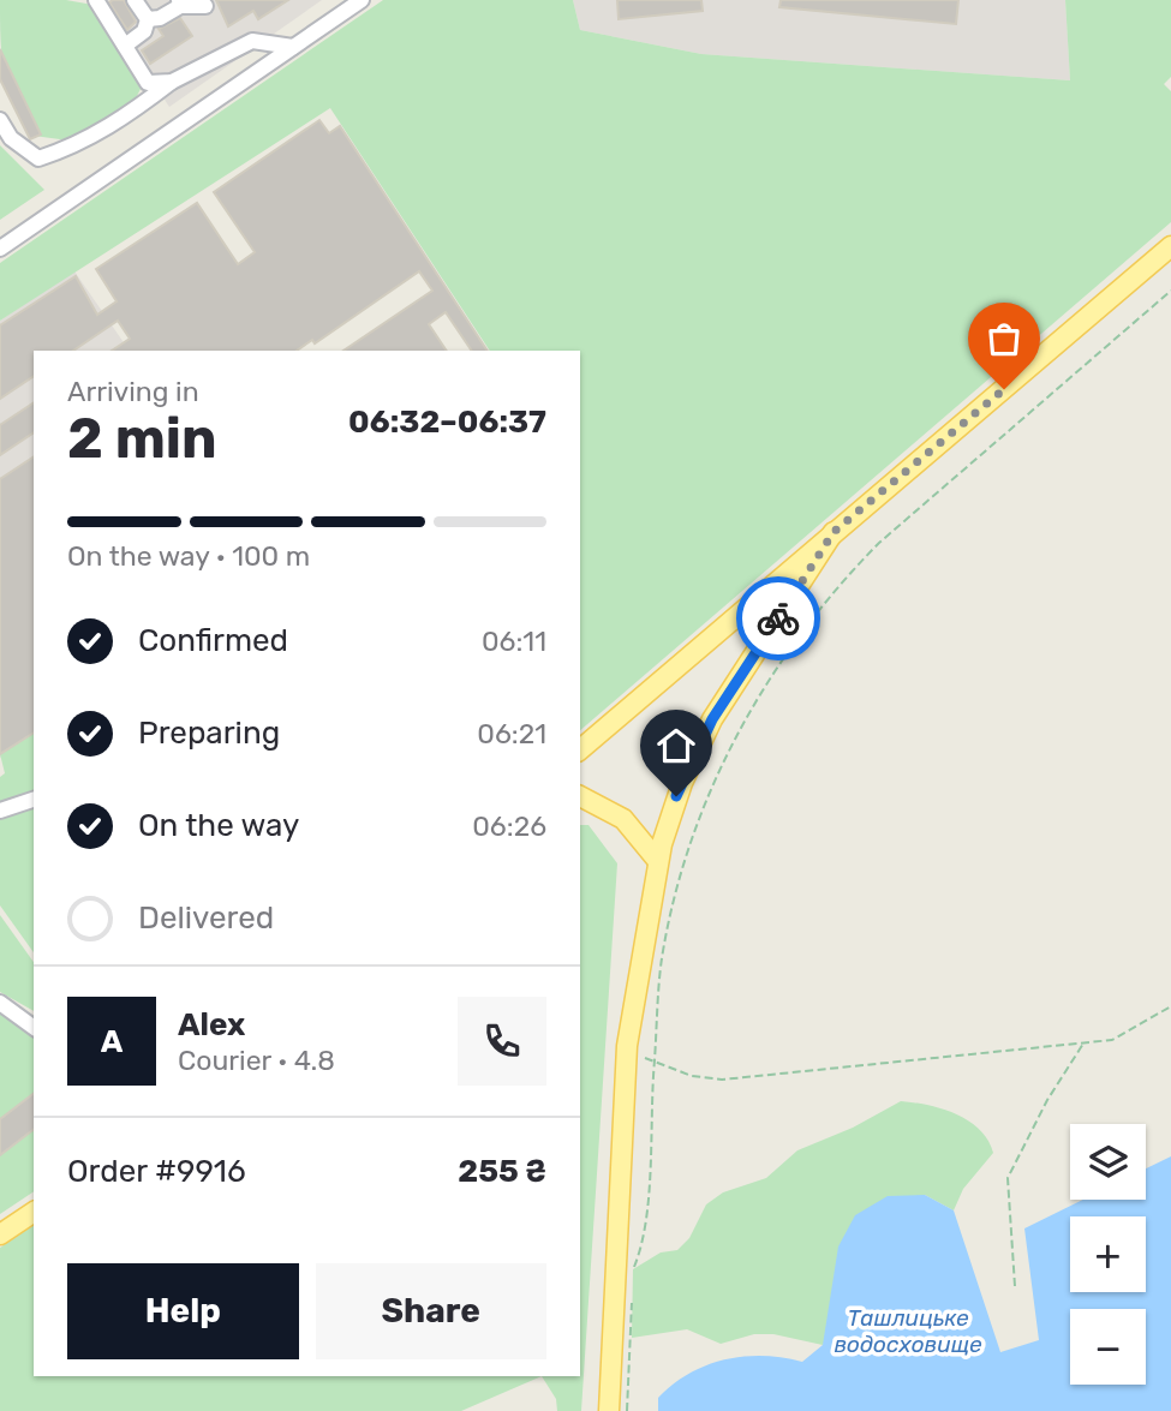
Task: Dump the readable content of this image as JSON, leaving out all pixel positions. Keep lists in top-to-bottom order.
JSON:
{
  "water": ["Ташлицьке водосховище"],
  "page": {
    "heading": ["2 min", "Arriving in", "06:32–06:37"],
    "panel": [
      "Alex",
      "Courier · 4.8",
      "Order #9916",
      "255 ₴"
    ],
    "bar": "On the way · 100 m",
    "list": [
      ["Confirmed", "06:11"],
      ["Preparing", "06:21"],
      ["On the way", "06:26"],
      "Delivered"
    ],
    "round": "A",
    "map_buttons": ["+", "−"],
    "buttons": ["Help", "Share"]
  }
}
